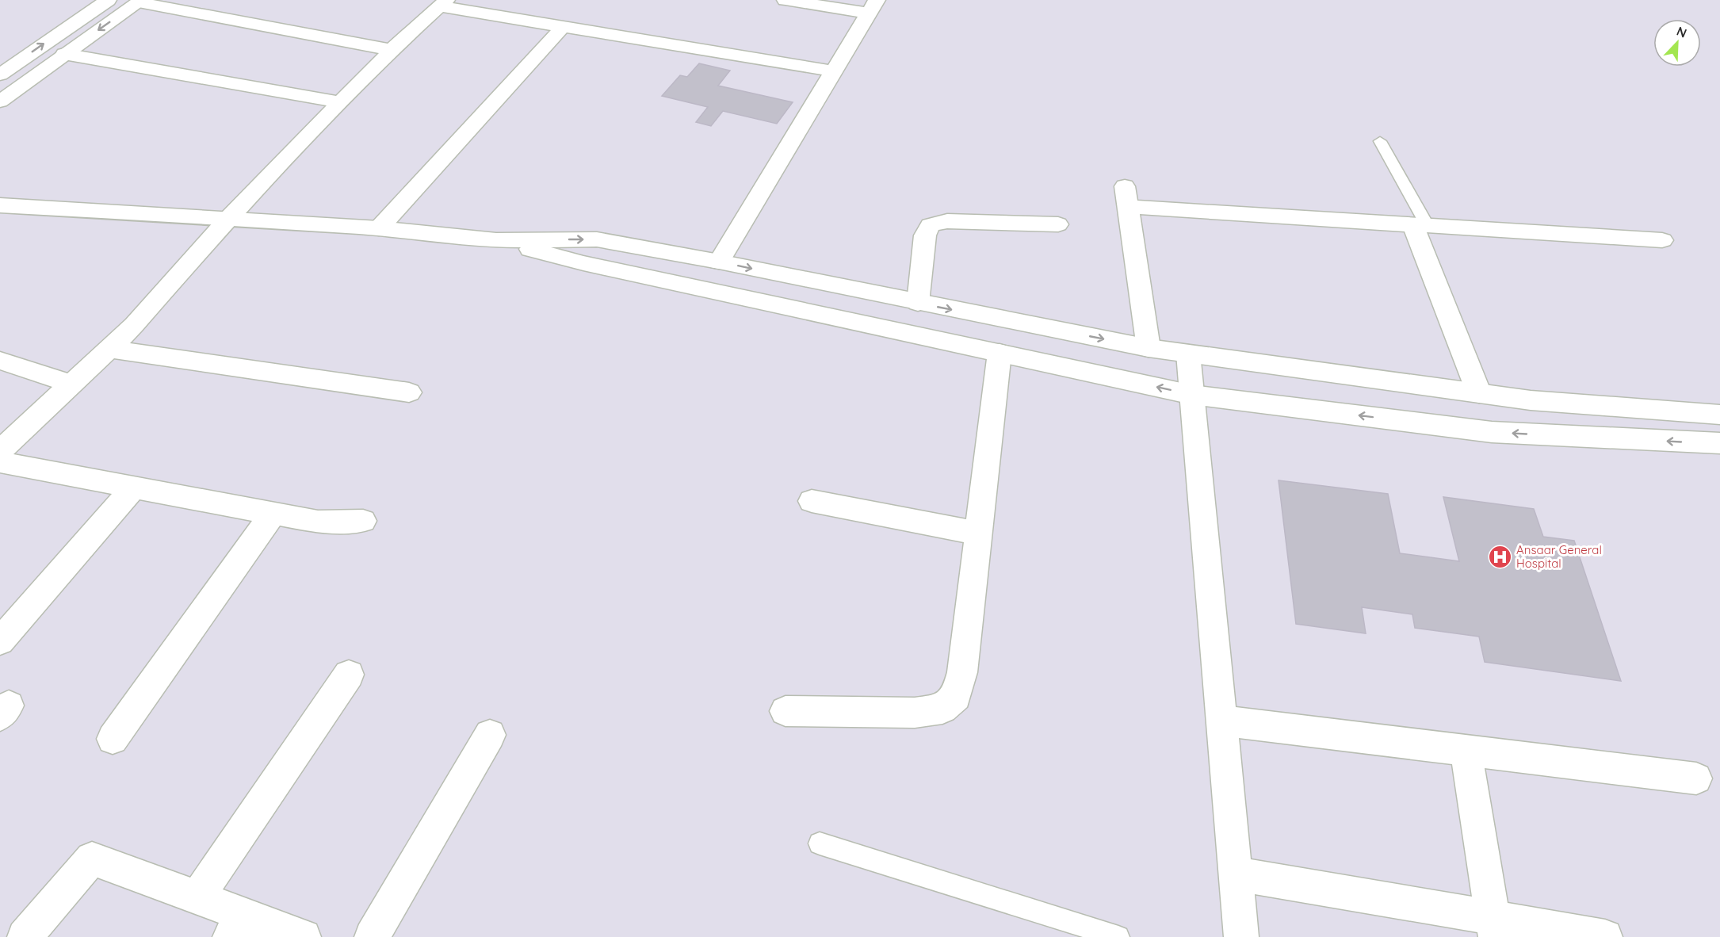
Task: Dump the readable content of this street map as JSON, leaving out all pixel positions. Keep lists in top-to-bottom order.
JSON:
{
  "places": {
    "hospital": ["Ansaar General Hospital"]
  },
  "north": "top right"
}
